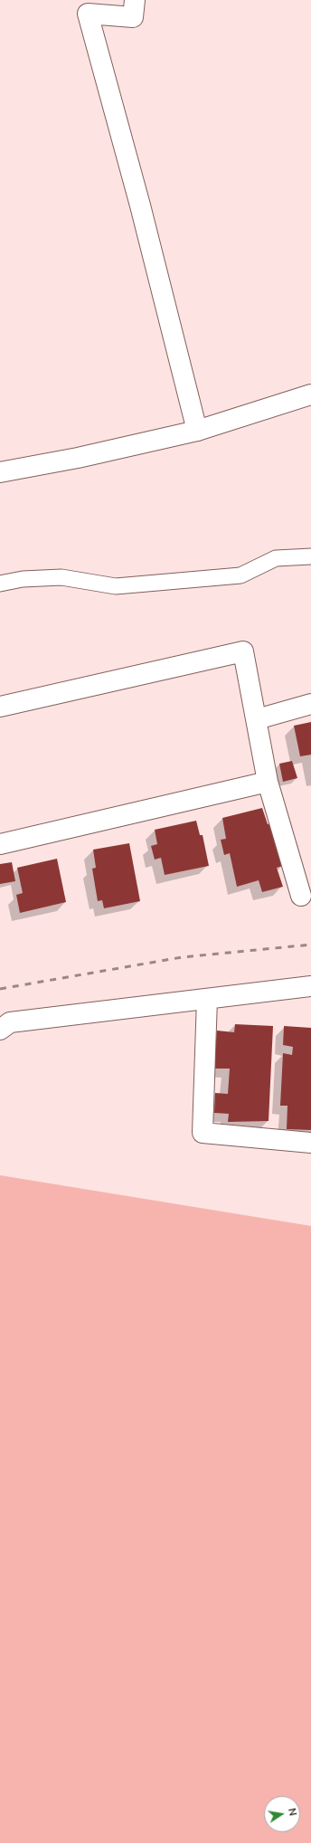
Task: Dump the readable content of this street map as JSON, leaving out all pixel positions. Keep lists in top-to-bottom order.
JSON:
{
  "north": "right"
}
